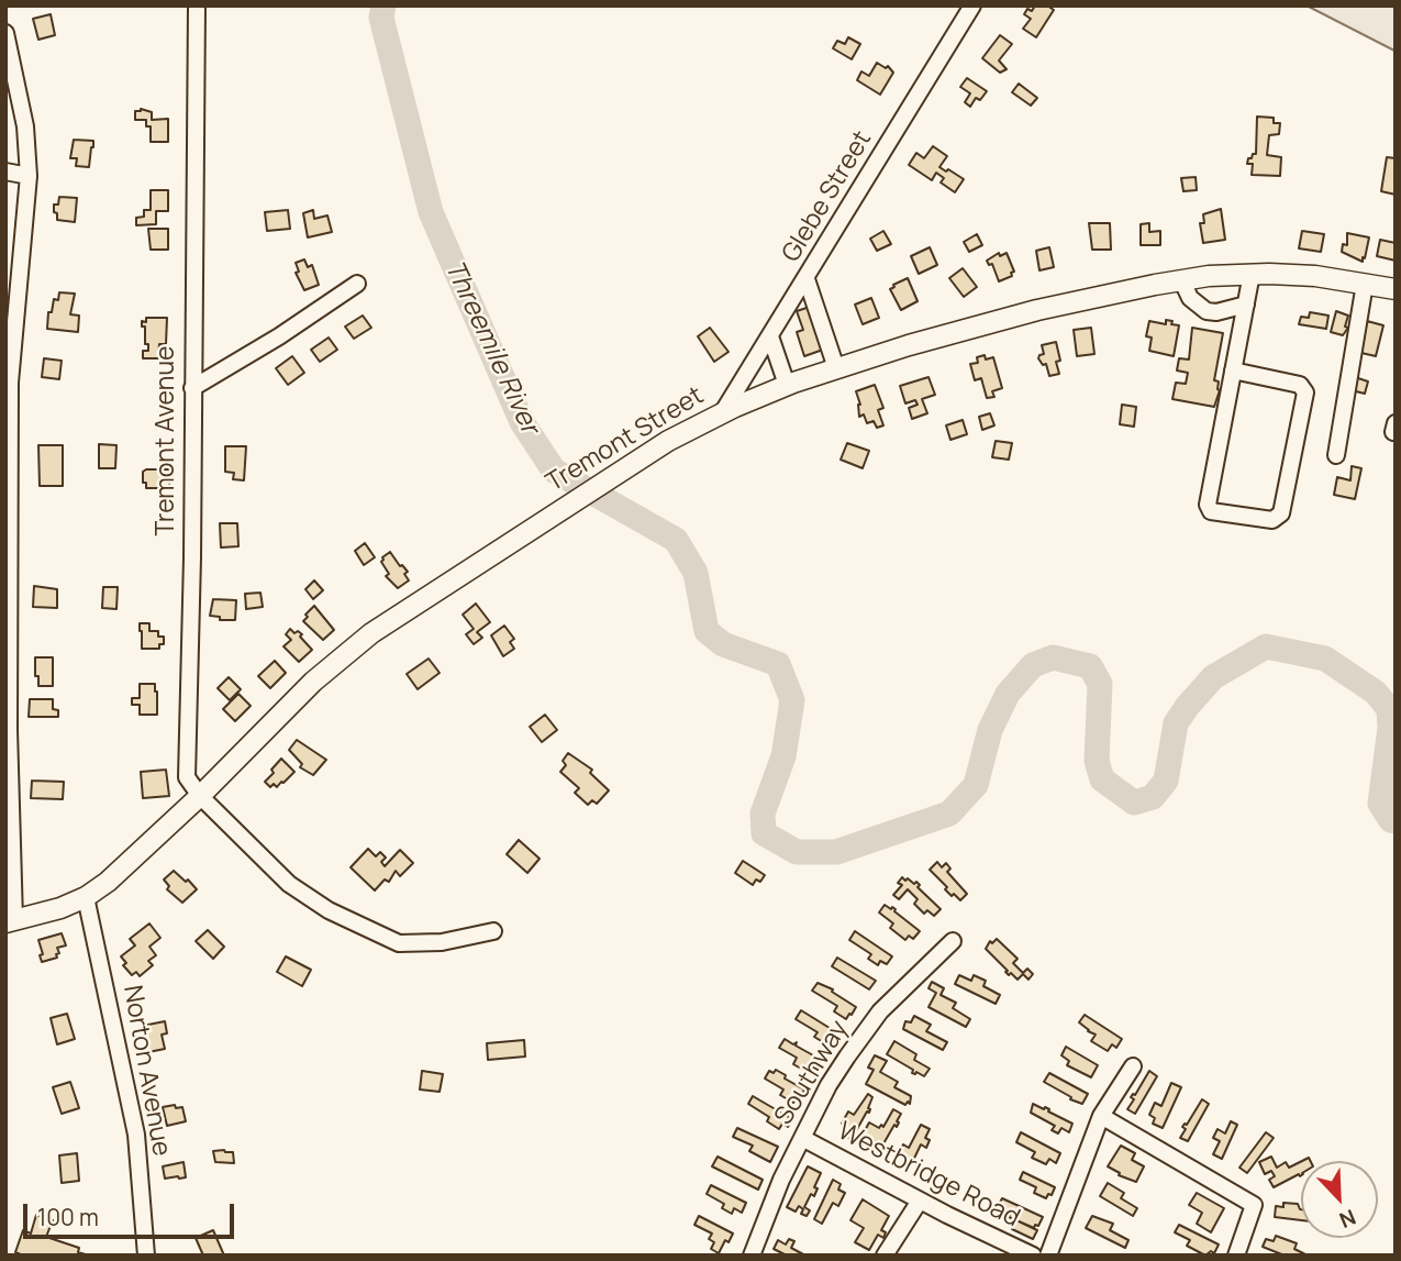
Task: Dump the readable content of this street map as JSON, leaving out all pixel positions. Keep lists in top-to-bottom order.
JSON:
{
  "streets": {
    "main road": ["Tremont Street"],
    "street": [
      "Glebe Street",
      "Tremont Avenue",
      "Norton Avenue",
      "Southway",
      "Westbridge Road"
    ]
  },
  "crossings": [
    ["Glebe Street", "Tremont Street"],
    ["Tremont Street", "Tremont Avenue"],
    ["Tremont Street", "Norton Avenue"],
    ["Southway", "Westbridge Road"]
  ],
  "water": ["Threemile River"],
  "scale_bar": "100 m",
  "north": "bottom right"
}
